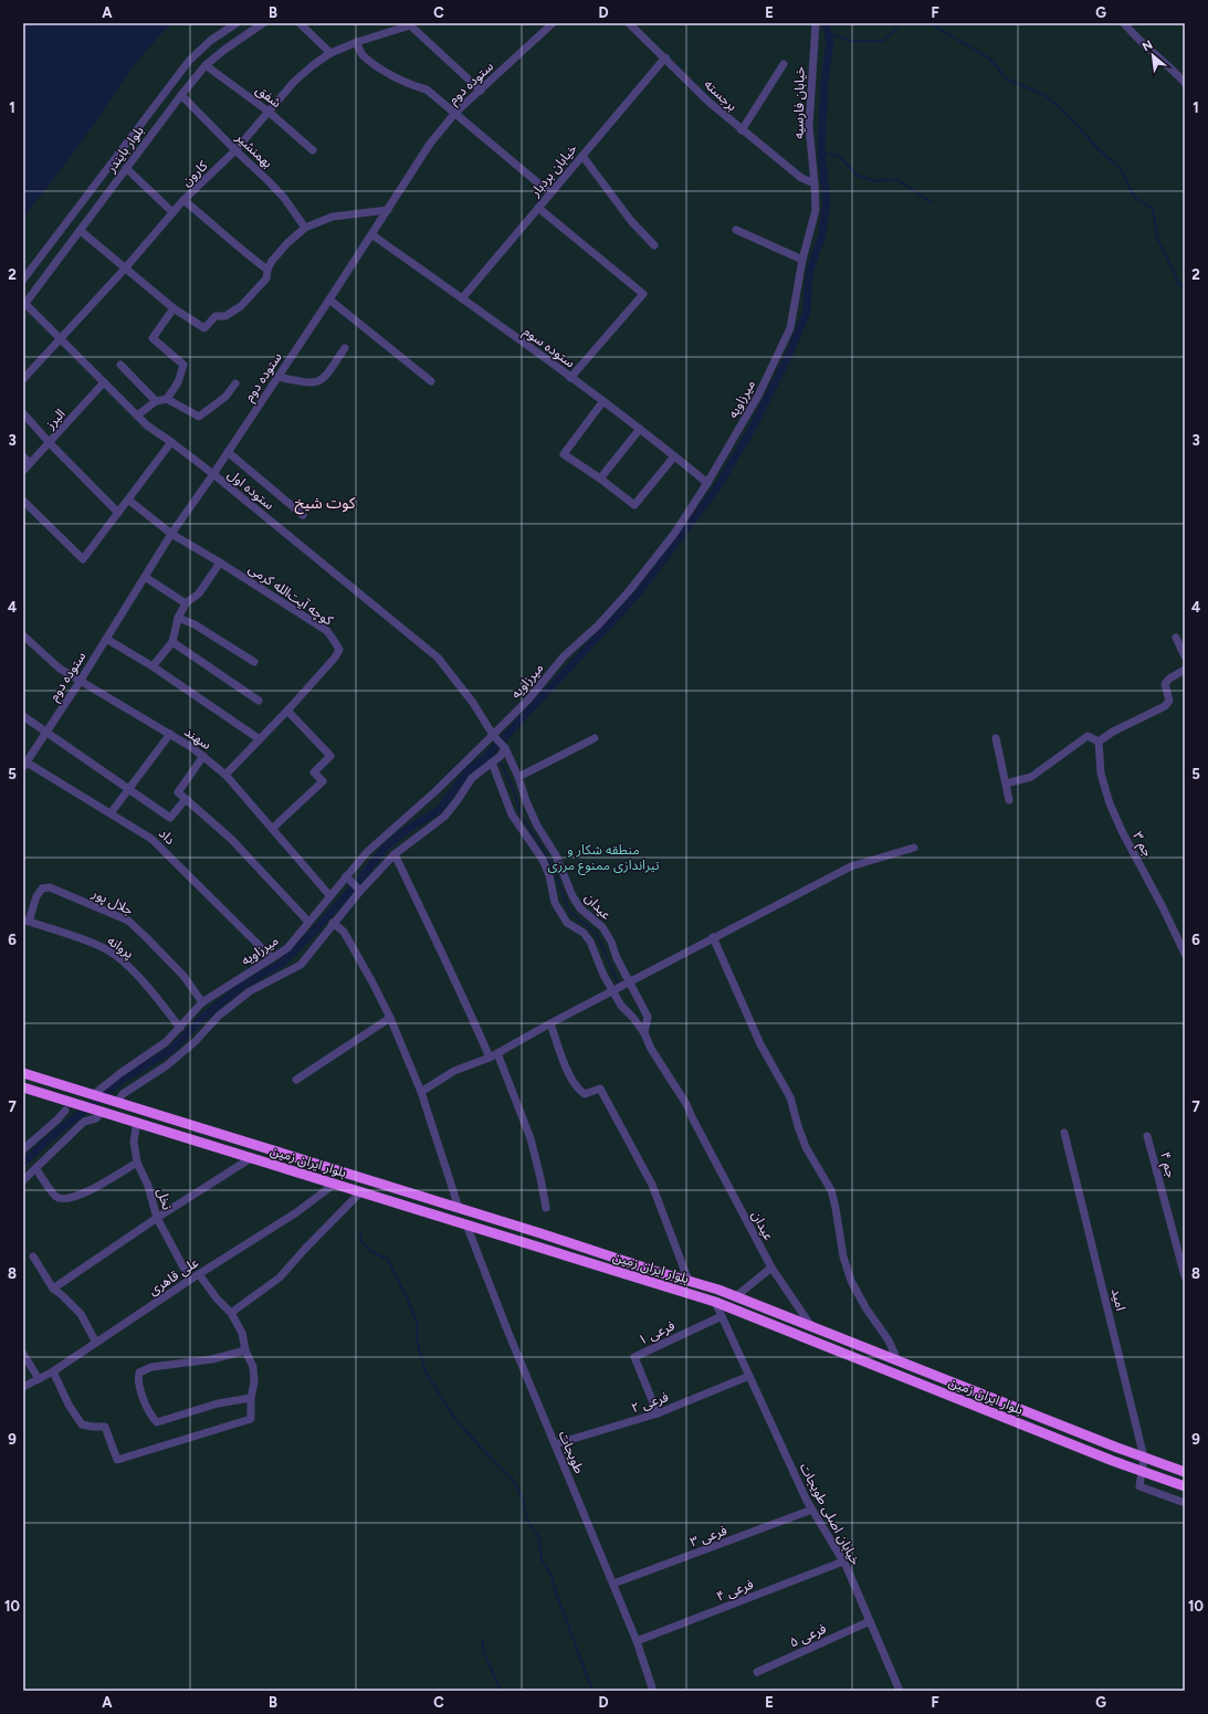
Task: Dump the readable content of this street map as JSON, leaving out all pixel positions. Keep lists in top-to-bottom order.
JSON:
{
  "streets": {
    "main road": ["بلوار ایران زمین"],
    "street": [
      "ستوده دوم",
      "برجسته",
      "شفق",
      "خیابان فارسیه",
      "بلوار بایندر",
      "بهمنشیر",
      "خیابان بردبار",
      "کارون",
      "ستوده سوم",
      "میرزاویه",
      "البرز",
      "ستوده اول",
      "کوچه آیت‌الله کرمی",
      "سهند",
      "داد",
      "جم ۳",
      "جلال پور",
      "عیدان",
      "پروانه",
      "جم ۴",
      "نخل",
      "علی قاهری",
      "امید",
      "فرعی ۱",
      "فرعی ۲",
      "طویجات",
      "خیابان اصلی طویجات",
      "فرعی ۳",
      "فرعی ۴",
      "فرعی ۵"
    ]
  },
  "crossings": [
    ["ستوده دوم", "ستوده سوم"],
    ["ستوده دوم", "ستوده اول"],
    ["ستوده دوم", "کوچه آیت‌الله کرمی"],
    ["ستوده دوم", "سهند"],
    ["ستوده دوم", "داد"],
    ["برجسته", "خیابان فارسیه"],
    ["برجسته", "خیابان بردبار"],
    ["برجسته", "میرزاویه"],
    ["شفق", "بلوار بایندر"],
    ["شفق", "کارون"],
    ["خیابان فارسیه", "میرزاویه"],
    ["بلوار بایندر", "بهمنشیر"],
    ["بلوار بایندر", "ستوده اول"],
    ["بهمنشیر", "کارون"],
    ["خیابان بردبار", "ستوده سوم"],
    ["کارون", "ستوده اول"],
    ["ستوده سوم", "میرزاویه"],
    ["میرزاویه", "ستوده اول"],
    ["میرزاویه", "سهند"],
    ["میرزاویه", "داد"],
    ["میرزاویه", "جلال پور"],
    ["میرزاویه", "پروانه"],
    ["میرزاویه", "بلوار ایران زمین"],
    ["البرز", "ستوده اول"],
    ["ستوده اول", "عیدان"],
    ["کوچه آیت‌الله کرمی", "سهند"],
    ["جلال پور", "پروانه"],
    ["عیدان", "بلوار ایران زمین"],
    ["بلوار ایران زمین", "نخل"],
    ["بلوار ایران زمین", "علی قاهری"],
    ["بلوار ایران زمین", "امید"],
    ["بلوار ایران زمین", "طویجات"],
    ["بلوار ایران زمین", "خیابان اصلی طویجات"],
    ["نخل", "علی قاهری"],
    ["فرعی ۱", "فرعی ۲"],
    ["فرعی ۱", "خیابان اصلی طویجات"],
    ["فرعی ۲", "طویجات"],
    ["فرعی ۲", "خیابان اصلی طویجات"],
    ["طویجات", "فرعی ۳"],
    ["طویجات", "فرعی ۴"],
    ["خیابان اصلی طویجات", "فرعی ۳"],
    ["خیابان اصلی طویجات", "فرعی ۴"],
    ["خیابان اصلی طویجات", "فرعی ۵"]
  ],
  "districts": ["کوت شیخ"],
  "parks": ["منطقه شکار و تیراندازی ممنوع مرزی"],
  "north": "top left",
  "grid": {
    "columns": [
      "A",
      "B",
      "C",
      "D",
      "E",
      "F",
      "G"
    ],
    "rows": [
      "1",
      "2",
      "3",
      "4",
      "5",
      "6",
      "7",
      "8",
      "9",
      "10"
    ]
  }
}
